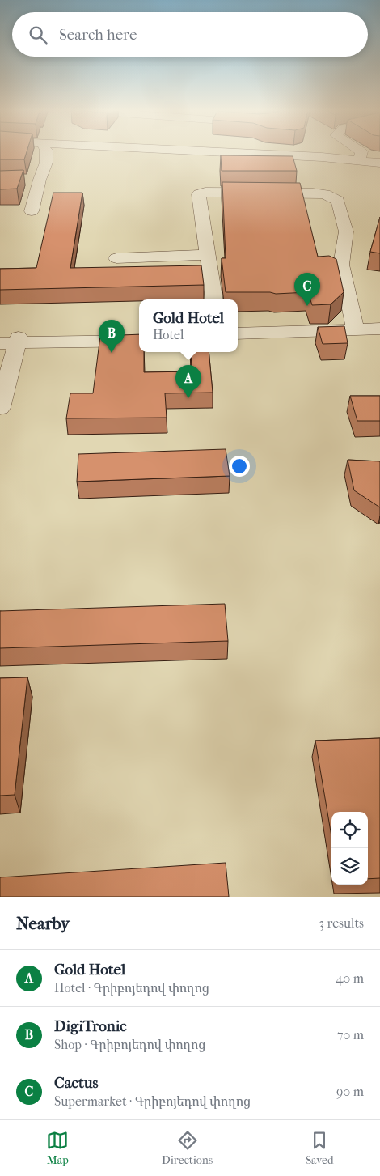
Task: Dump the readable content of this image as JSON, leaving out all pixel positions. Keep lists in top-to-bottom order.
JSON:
{
  "page": {
    "search": "Search here",
    "pins": ["C", "B", "A"],
    "popup": ["Gold Hotel", "Hotel"],
    "heading": ["Nearby", "3 results"],
    "list": [
      {
        "mark": "A",
        "name": "Gold Hotel",
        "note": "Hotel · Գրիբոյեդով փողոց",
        "value": "40 m"
      },
      {
        "mark": "B",
        "name": "DigiTronic",
        "note": "Shop · Գրիբոյեդով փողոց",
        "value": "70 m"
      },
      {
        "mark": "C",
        "name": "Cactus",
        "note": "Supermarket · Գրիբոյեդով փողոց",
        "value": "90 m"
      }
    ],
    "nav": ["Map", "Directions", "Saved"]
  }
}
